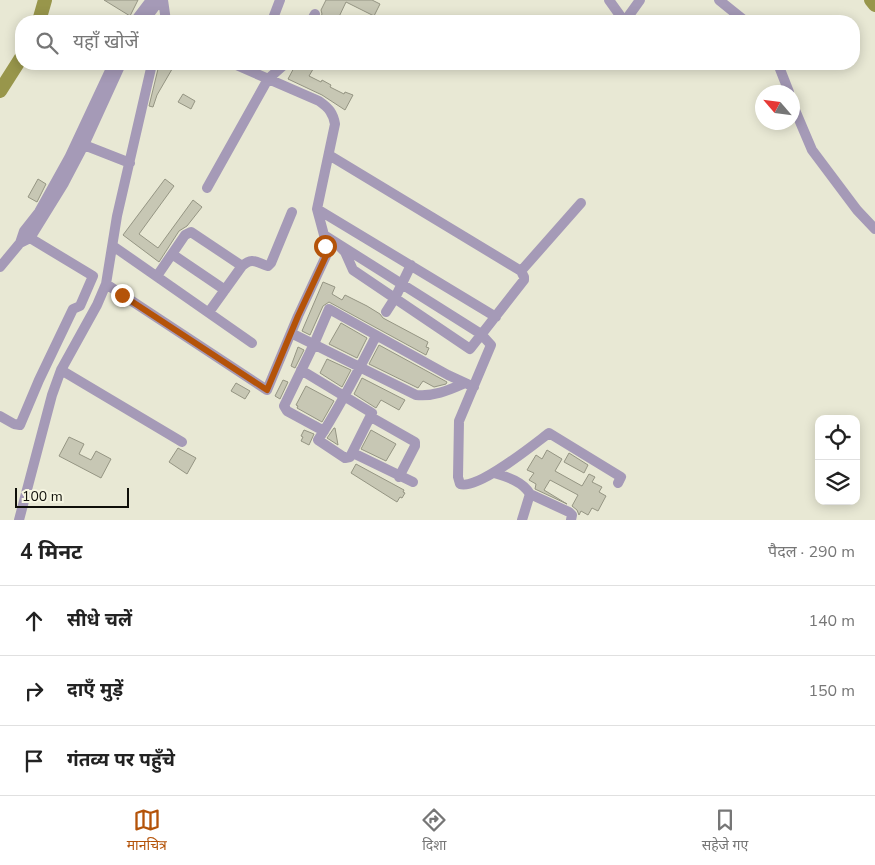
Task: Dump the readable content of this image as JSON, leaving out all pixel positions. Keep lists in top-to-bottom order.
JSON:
{
  "scale_bar": "100 m",
  "north": "top left",
  "page": {
    "search": "यहाँ खोजें",
    "scale": "100 m",
    "heading": ["4 मिनट", "पैदल · 290 m"],
    "list": [
      ["सीधे चलें", "140 m"],
      ["दाएँ मुड़ें", "150 m"],
      "गंतव्य पर पहुँचे"
    ],
    "nav": ["मानचित्र", "दिशा", "सहेजे गए"]
  }
}
